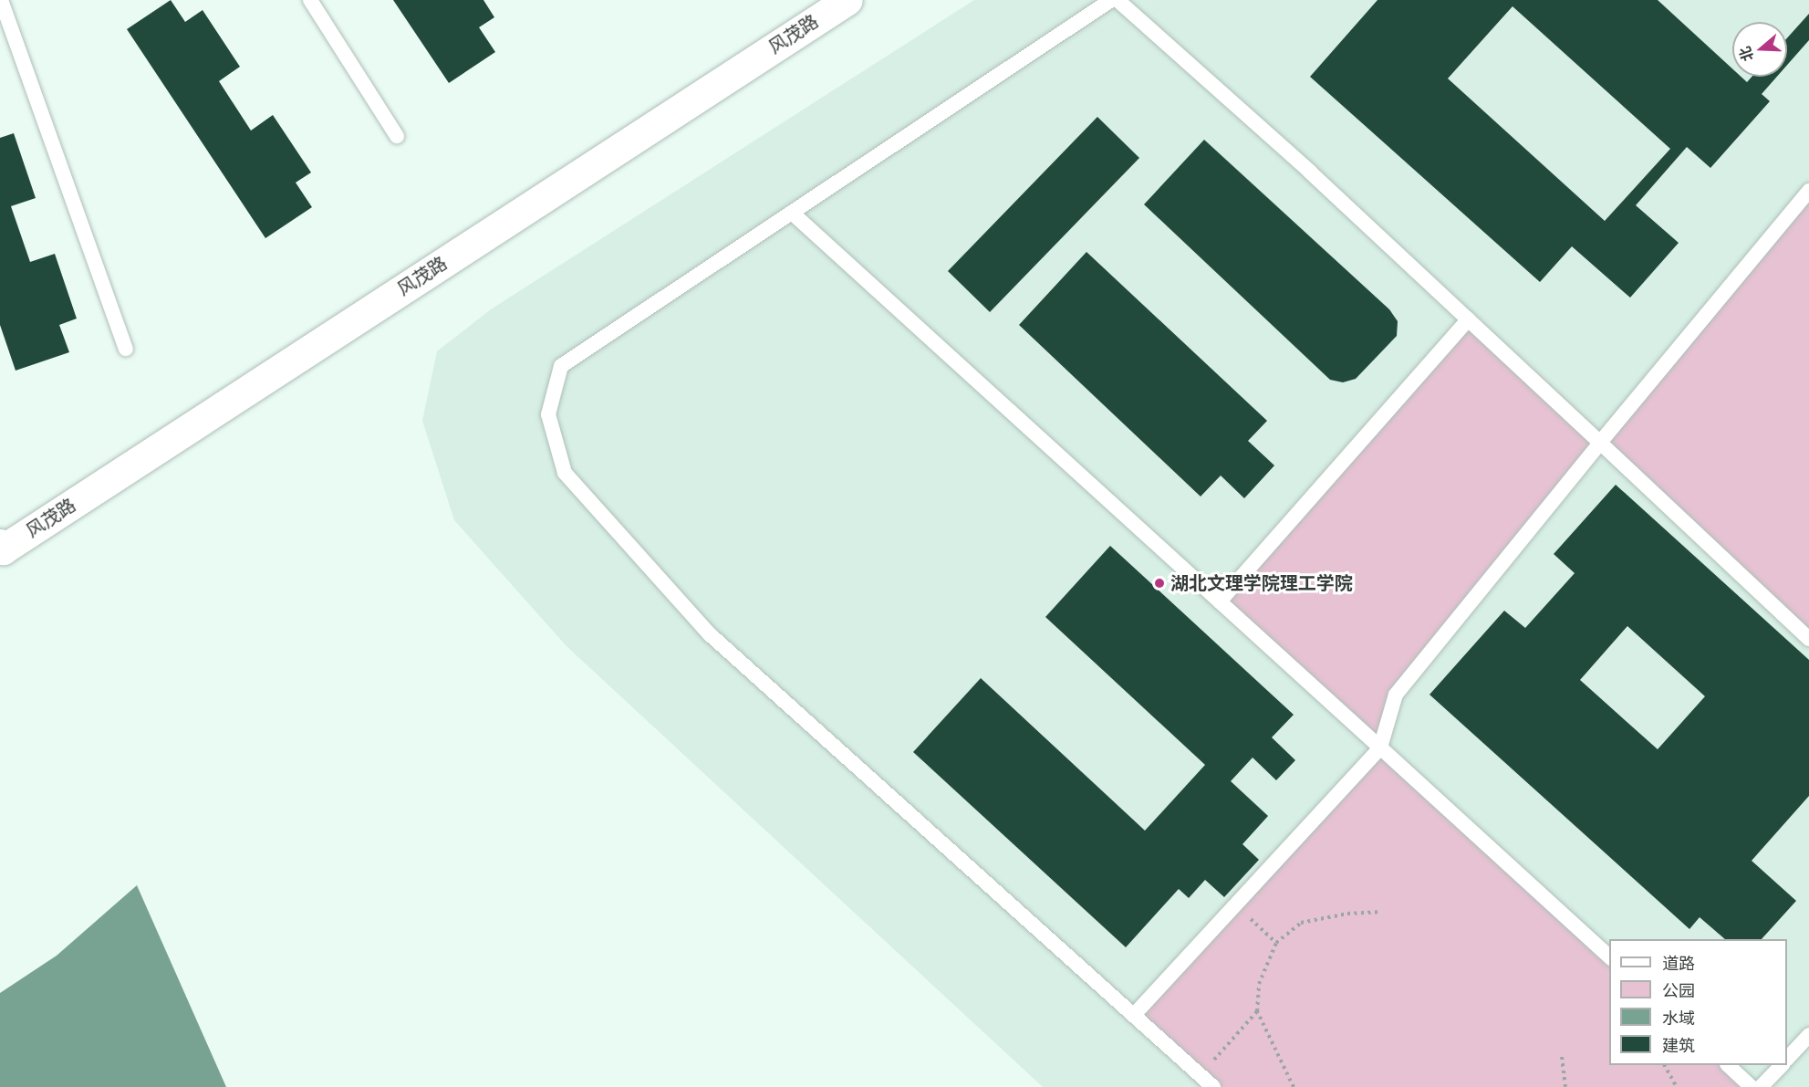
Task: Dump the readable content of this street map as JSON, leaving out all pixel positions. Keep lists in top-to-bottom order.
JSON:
{
  "streets": {
    "street": ["风茂路"]
  },
  "places": ["湖北文理学院理工学院"],
  "legend": [
    "道路",
    "公园",
    "水域",
    "建筑"
  ],
  "north": "left"
}
